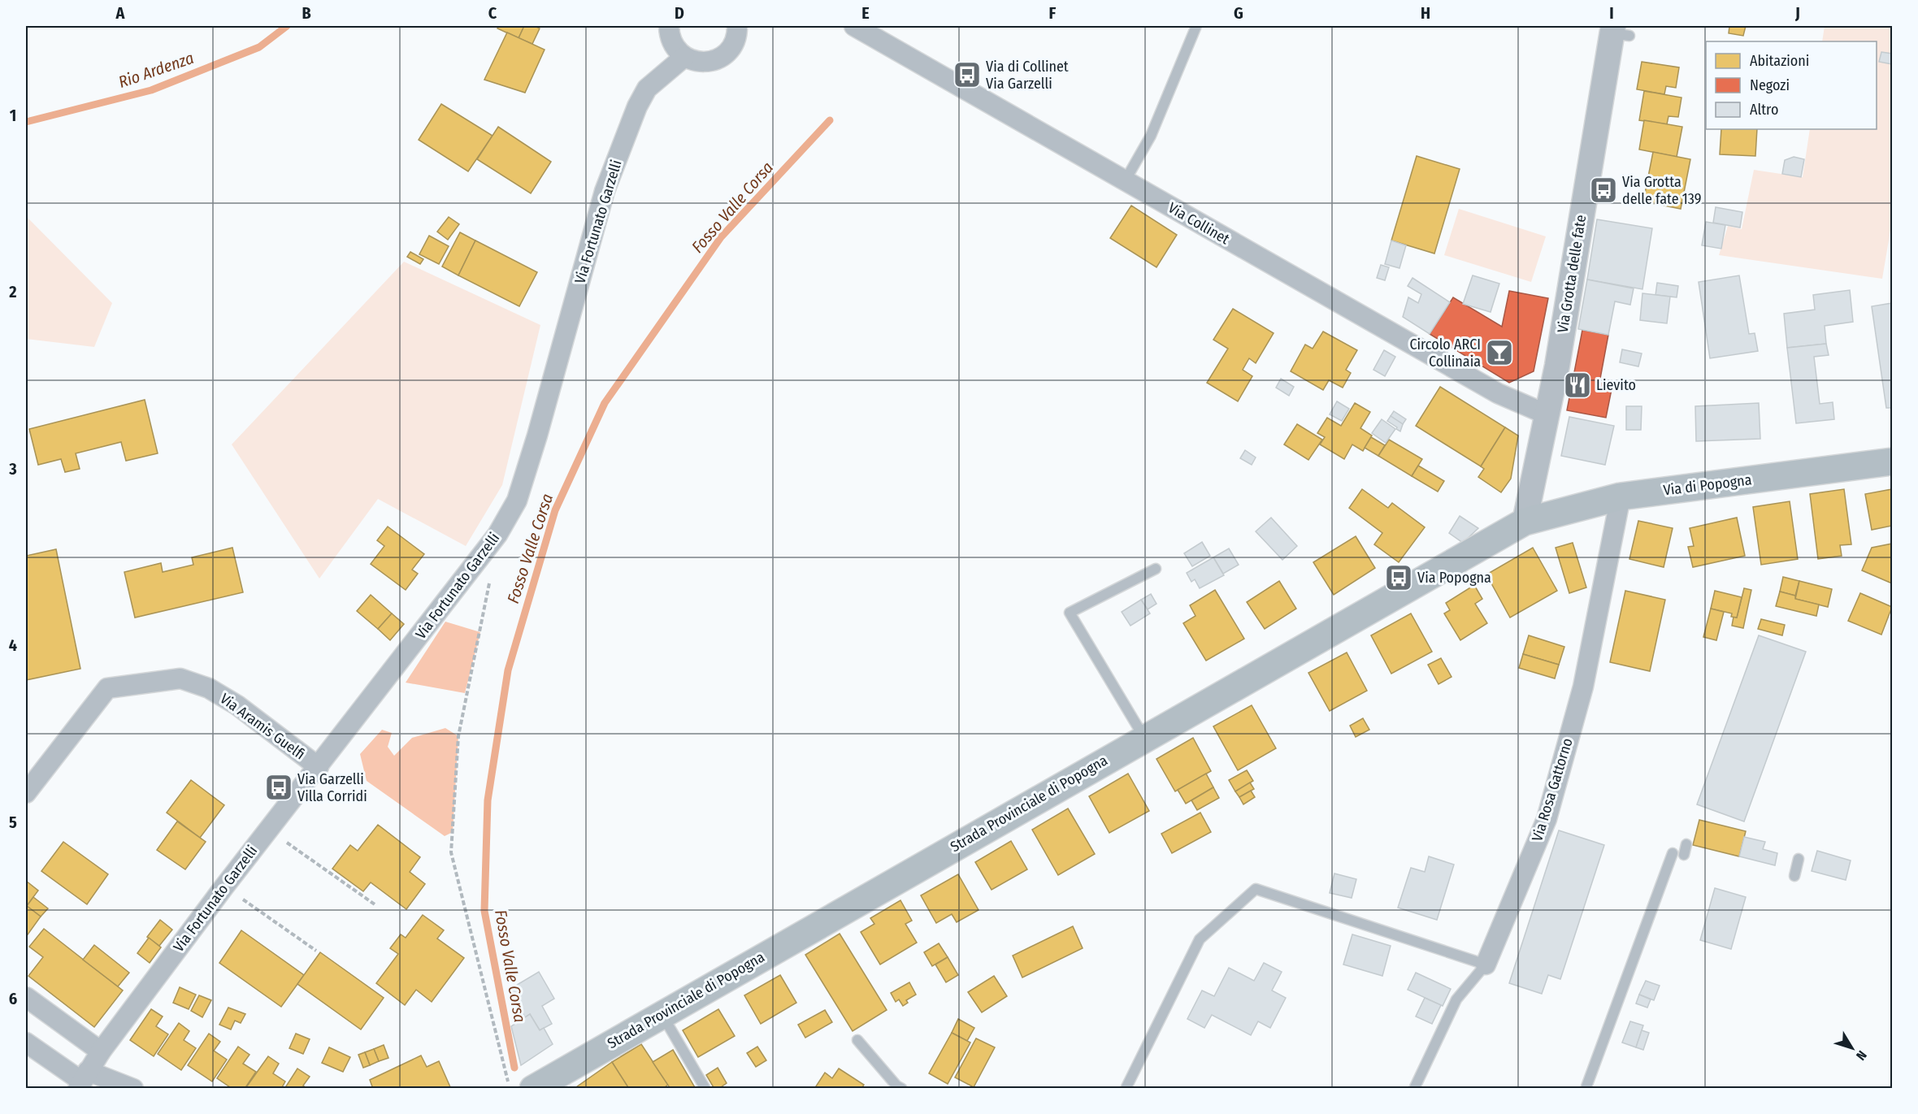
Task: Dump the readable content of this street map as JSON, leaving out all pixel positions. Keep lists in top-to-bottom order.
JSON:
{
  "streets": {
    "main road": ["Via di Popogna", "Strada Provinciale di Popogna"],
    "street": [
      "Via Fortunato Garzelli",
      "Via Collinet",
      "Via Grotta delle fate",
      "Via Aramis Guelfi",
      "Via Rosa Gattorno"
    ]
  },
  "crossings": [
    ["Via Fortunato Garzelli", "Via Aramis Guelfi"],
    ["Via Collinet", "Via Grotta delle fate"],
    ["Via Grotta delle fate", "Via di Popogna"],
    ["Via Grotta delle fate", "Strada Provinciale di Popogna"],
    ["Via di Popogna", "Via Rosa Gattorno"],
    ["Via di Popogna", "Strada Provinciale di Popogna"]
  ],
  "water": ["Rio Ardenza", "Fosso Valle Corsa"],
  "places": {
    "bus stop": [
      "Via di Collinet Via Garzelli",
      "Via Grotta delle fate 139",
      "Via Popogna",
      "Via Garzelli Villa Corridi"
    ],
    "bar": ["Circolo ARCI Collinaia"],
    "restaurant": ["Lievito"]
  },
  "legend": ["Abitazioni", "Negozi", "Altro"],
  "north": "bottom right",
  "grid": {
    "columns": [
      "A",
      "B",
      "C",
      "D",
      "E",
      "F",
      "G",
      "H",
      "I",
      "J"
    ],
    "rows": [
      "1",
      "2",
      "3",
      "4",
      "5",
      "6"
    ]
  }
}
